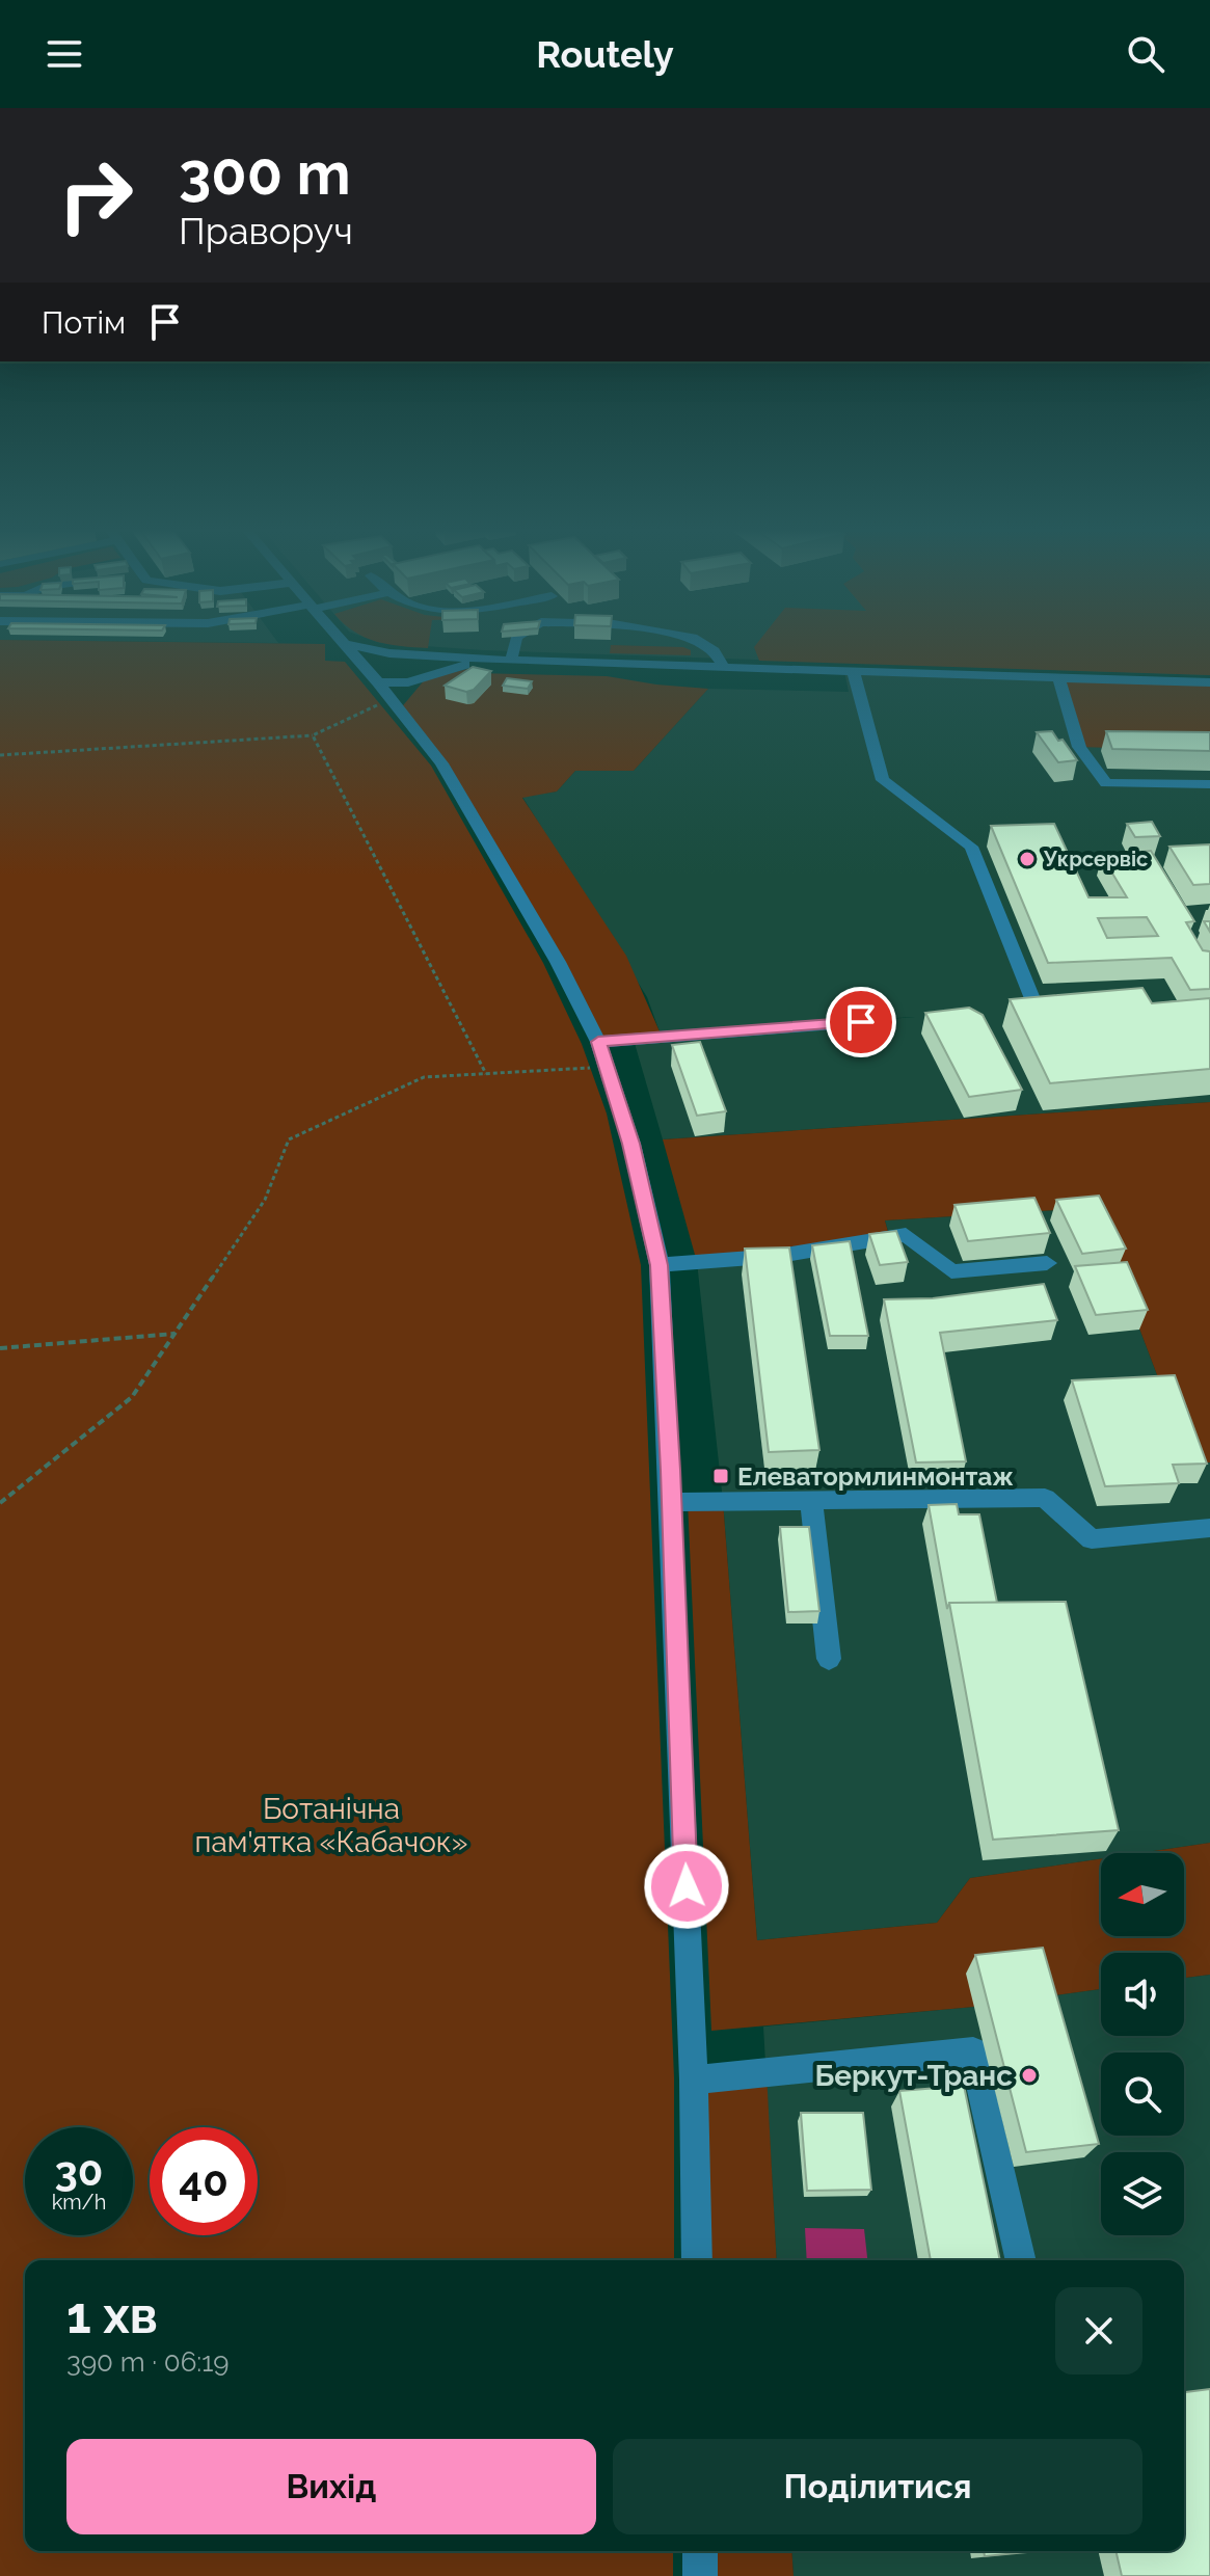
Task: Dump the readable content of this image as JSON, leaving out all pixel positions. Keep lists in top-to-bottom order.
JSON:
{
  "parks": ["Ботанічна пам'ятка «Кабачок»"],
  "places": {
    "other": ["Укрсервіс", "Беркут-Транс"],
    "transit": ["Елеватормлинмонтаж"]
  },
  "north": "left",
  "page": {
    "header": "Routely",
    "turn": ["300 m", "Праворуч"],
    "then": "Потім",
    "speed": "30 km/h",
    "limit": "40",
    "heading": ["1 хв", "390 m · 06:19"],
    "buttons": ["Вихід", "Поділитися"]
  }
}
